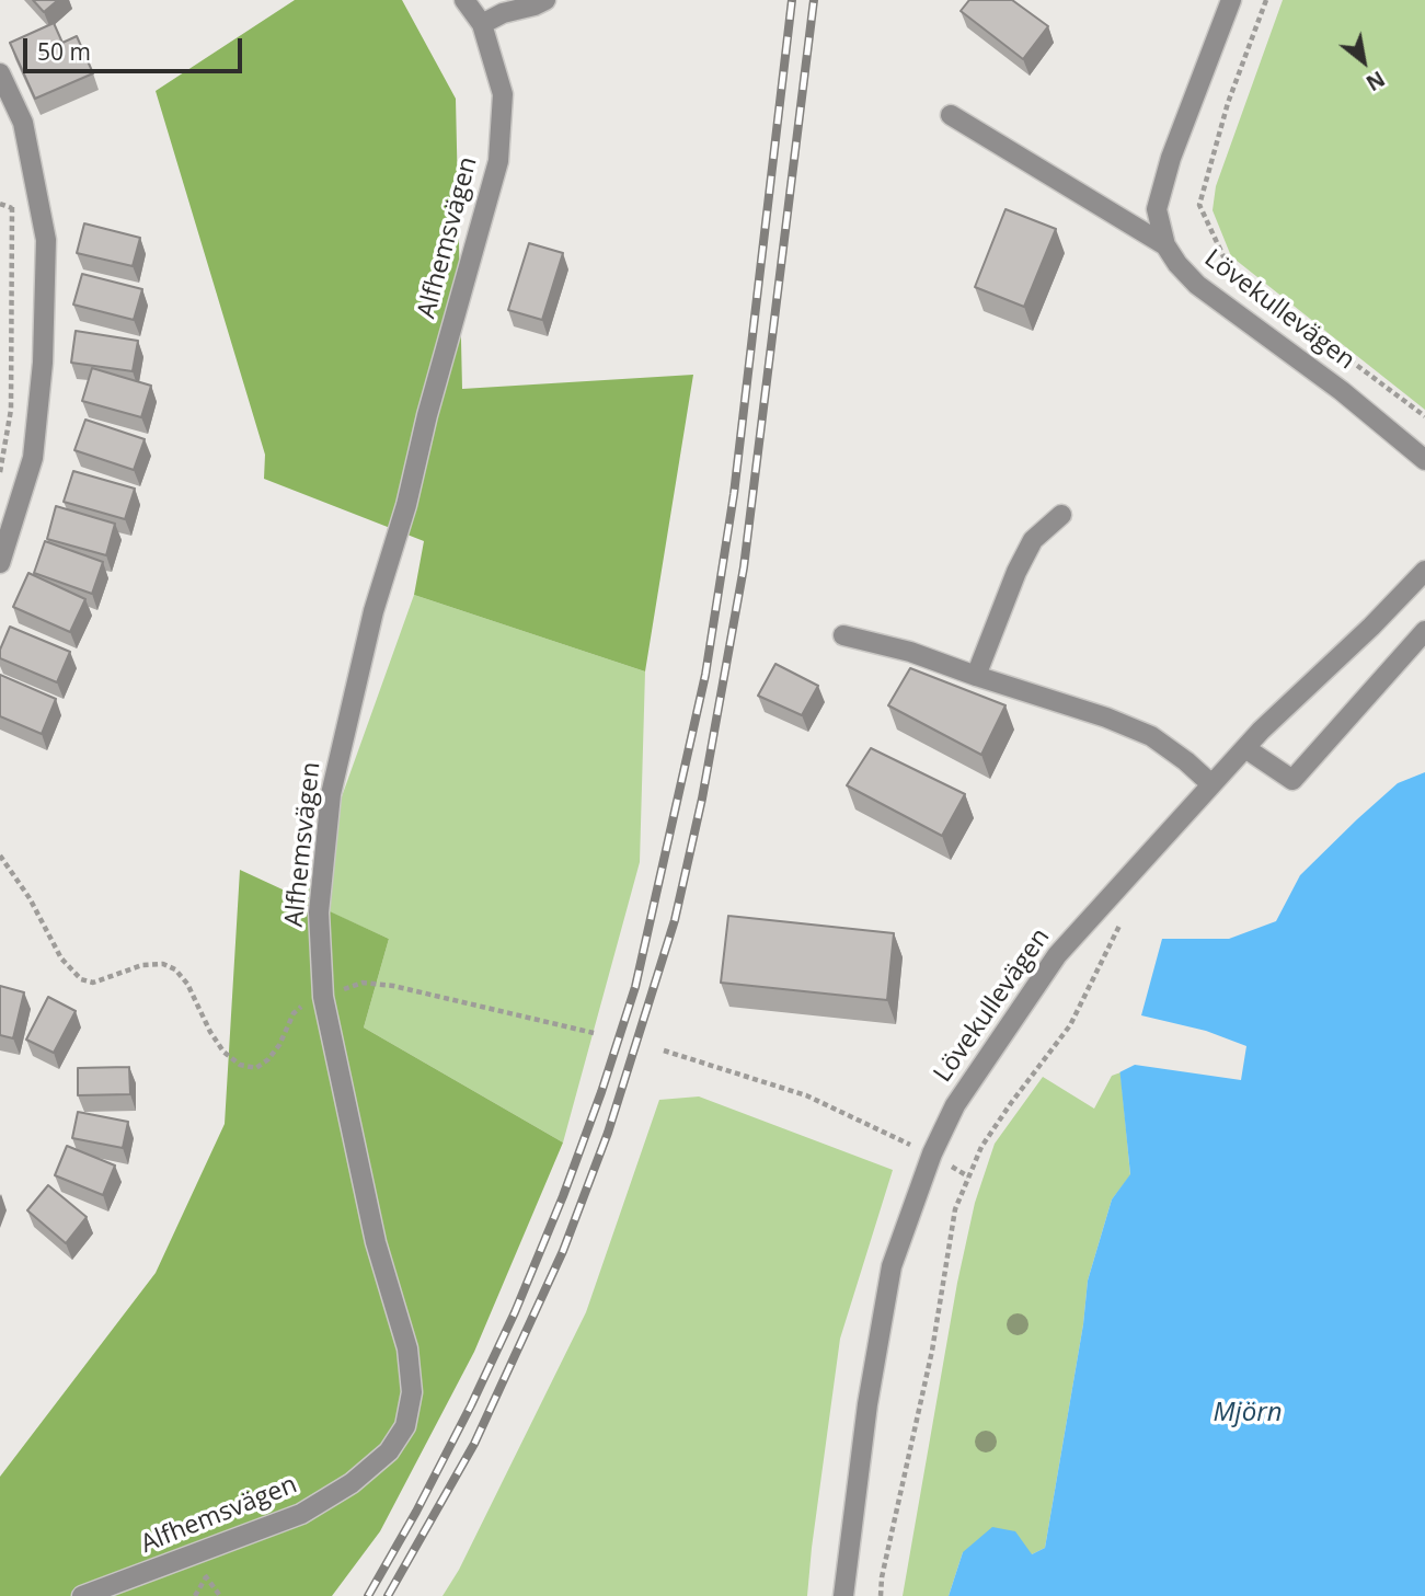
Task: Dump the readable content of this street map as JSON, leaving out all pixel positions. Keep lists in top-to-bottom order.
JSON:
{
  "streets": {
    "street": ["Alfhemsvägen", "Lövekullevägen"]
  },
  "water": ["Mjörn"],
  "scale_bar": "50 m",
  "north": "bottom right"
}
